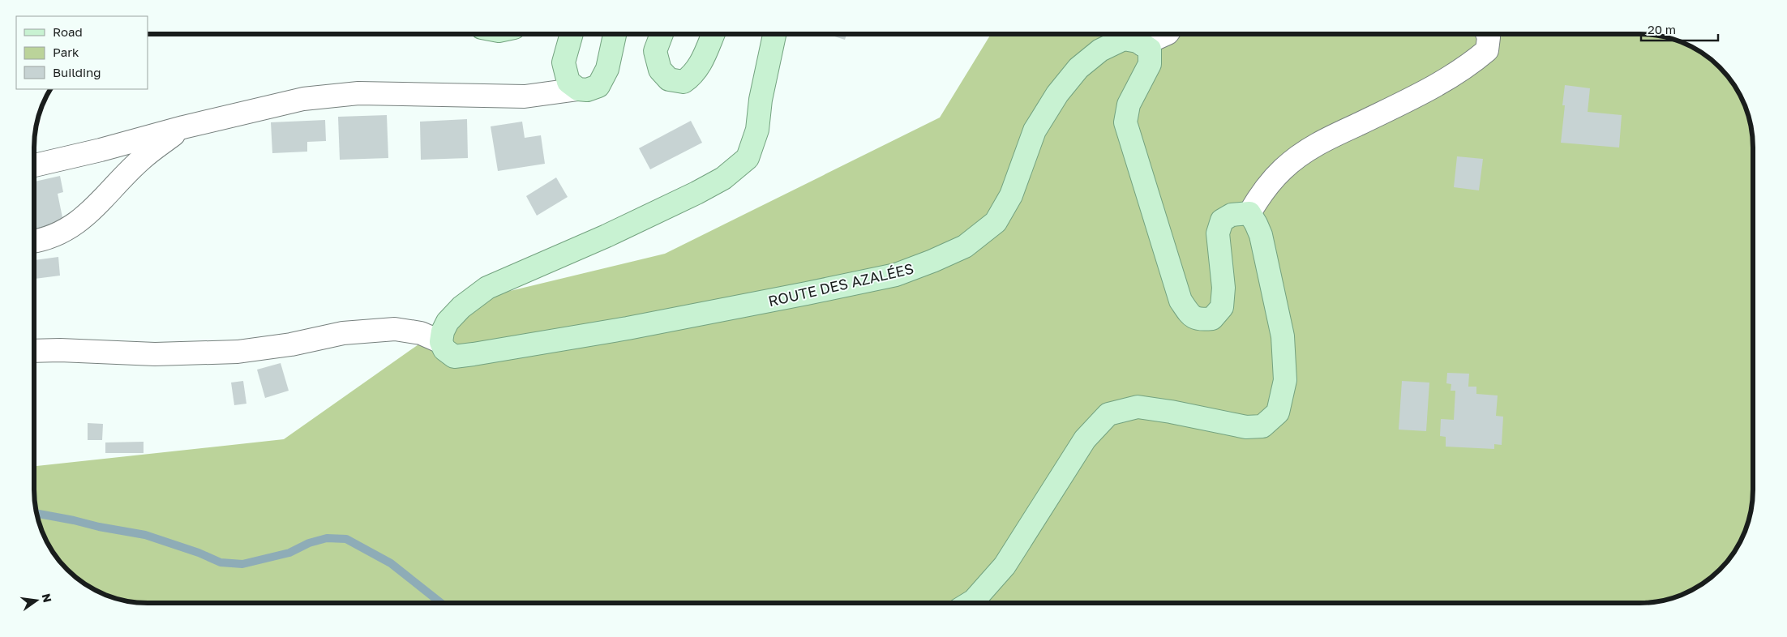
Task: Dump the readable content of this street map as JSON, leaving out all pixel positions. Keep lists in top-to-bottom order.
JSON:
{
  "streets": {
    "main road": ["ROUTE DES AZALÉES"]
  },
  "legend": ["Road", "Park", "Building"],
  "scale_bar": "20 m",
  "north": "right"
}
